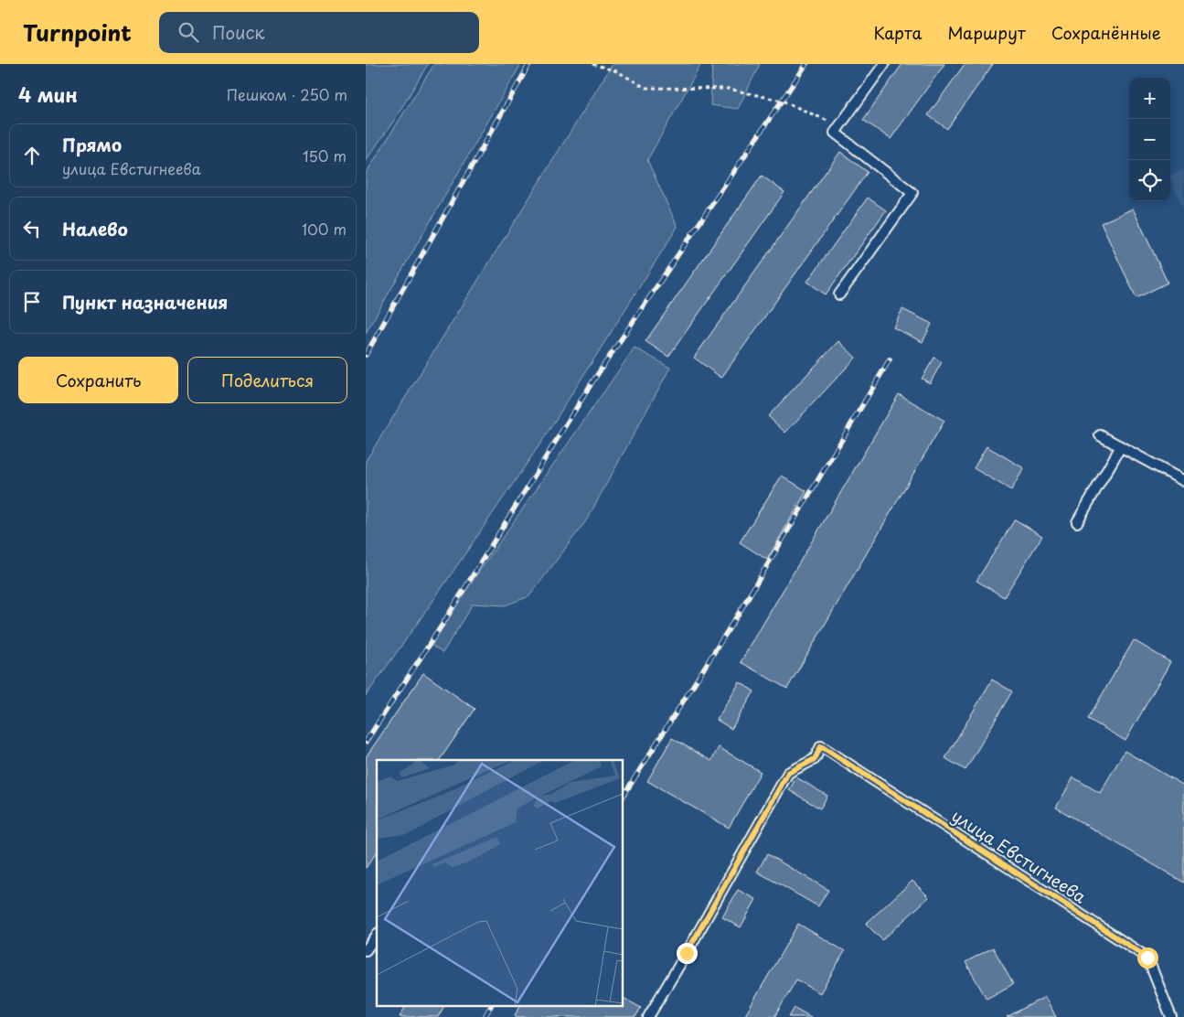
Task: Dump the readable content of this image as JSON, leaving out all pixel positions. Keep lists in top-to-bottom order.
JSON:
{
  "streets": {
    "lane": ["улица Евстигнеева"]
  },
  "page": {
    "header": "Turnpoint",
    "search": "Поиск",
    "nav": ["Карта", "Маршрут", "Сохранённые"],
    "heading": ["4 мин", "Пешком · 250 m"],
    "map_buttons": ["+", "−"],
    "list": [
      ["Прямо", "улица Евстигнеева", "150 m"],
      ["Налево", "100 m"],
      "Пункт назначения"
    ],
    "buttons": ["Сохранить", "Поделиться"]
  }
}
